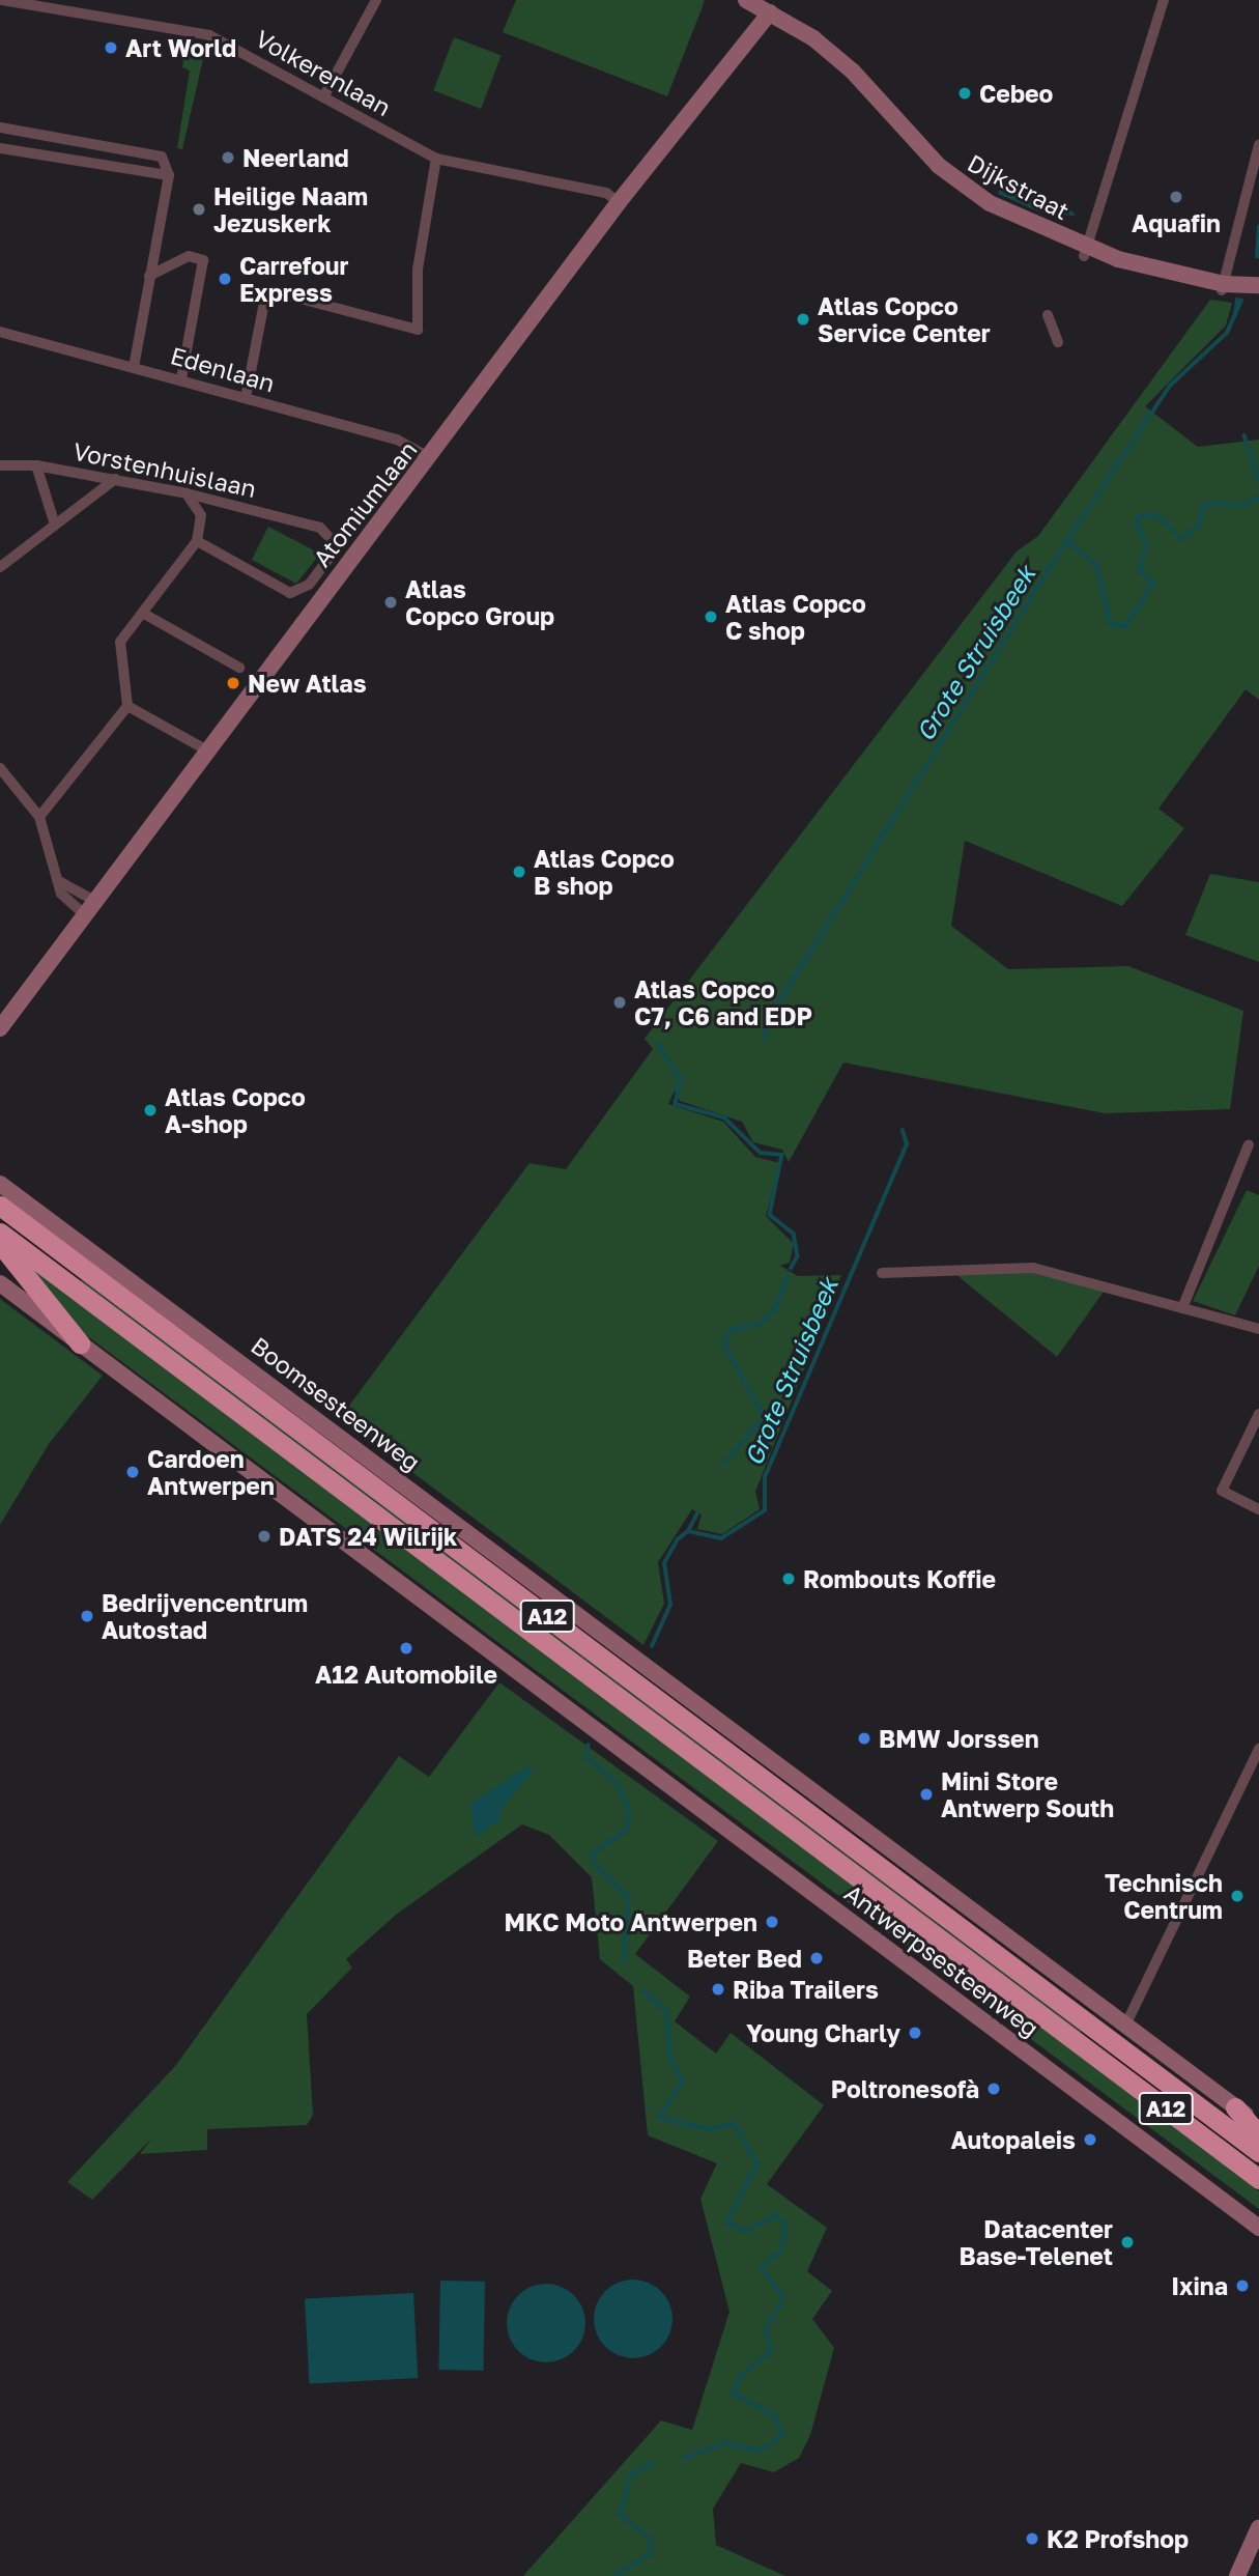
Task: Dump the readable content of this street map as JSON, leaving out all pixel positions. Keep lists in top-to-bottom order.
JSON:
{
  "streets": {
    "highway": ["A12"],
    "main road": [
      "Dijkstraat",
      "Atomiumlaan",
      "Boomsesteenweg",
      "Antwerpsesteenweg"
    ],
    "street": ["Volkerenlaan", "Edenlaan", "Vorstenhuislaan"]
  },
  "crossings": [
    ["Volkerenlaan", "Atomiumlaan"],
    ["Dijkstraat", "Atomiumlaan"],
    ["Edenlaan", "Atomiumlaan"]
  ],
  "water": ["Grote Struisbeek"],
  "places": [
    "Art World",
    "Cebeo",
    "Neerland",
    "Aquafin",
    "Heilige Naam Jezuskerk",
    "Carrefour Express",
    "Atlas Copco Service Center",
    "Atlas Copco Group",
    "Atlas Copco C shop",
    "New Atlas",
    "Atlas Copco B shop",
    "Atlas Copco C7, C6 and EDP",
    "Atlas Copco A-shop",
    "Cardoen Antwerpen",
    "DATS 24 Wilrijk",
    "Rombouts Koffie",
    "Bedrijvencentrum Autostad",
    "A12 Automobile",
    "BMW Jorssen",
    "Mini Store Antwerp South",
    "Technisch Centrum",
    "MKC Moto Antwerpen",
    "Beter Bed",
    "Riba Trailers",
    "Young Charly",
    "Poltronesofà",
    "Autopaleis",
    "Datacenter Base-Telenet",
    "Ixina",
    "K2 Profshop"
  ]
}
